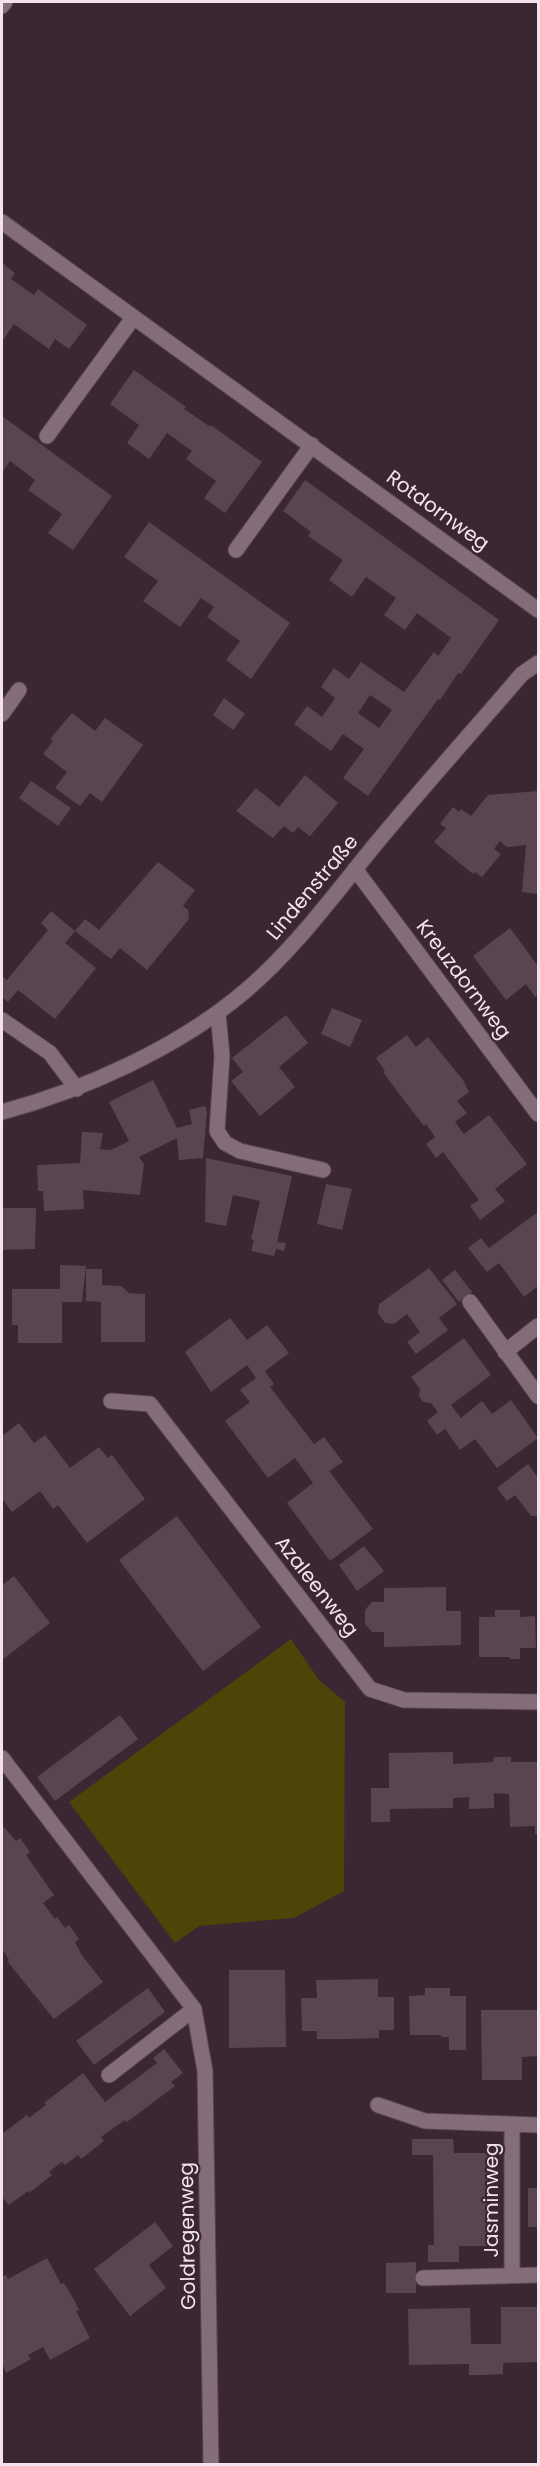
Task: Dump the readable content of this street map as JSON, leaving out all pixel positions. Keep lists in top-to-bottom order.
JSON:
{
  "streets": {
    "street": [
      "Rotdornweg",
      "Lindenstraße",
      "Kreuzdornweg",
      "Azaleenweg",
      "Jasminweg",
      "Goldregenweg"
    ]
  },
  "crossings": [
    ["Lindenstraße", "Kreuzdornweg"]
  ]
}
